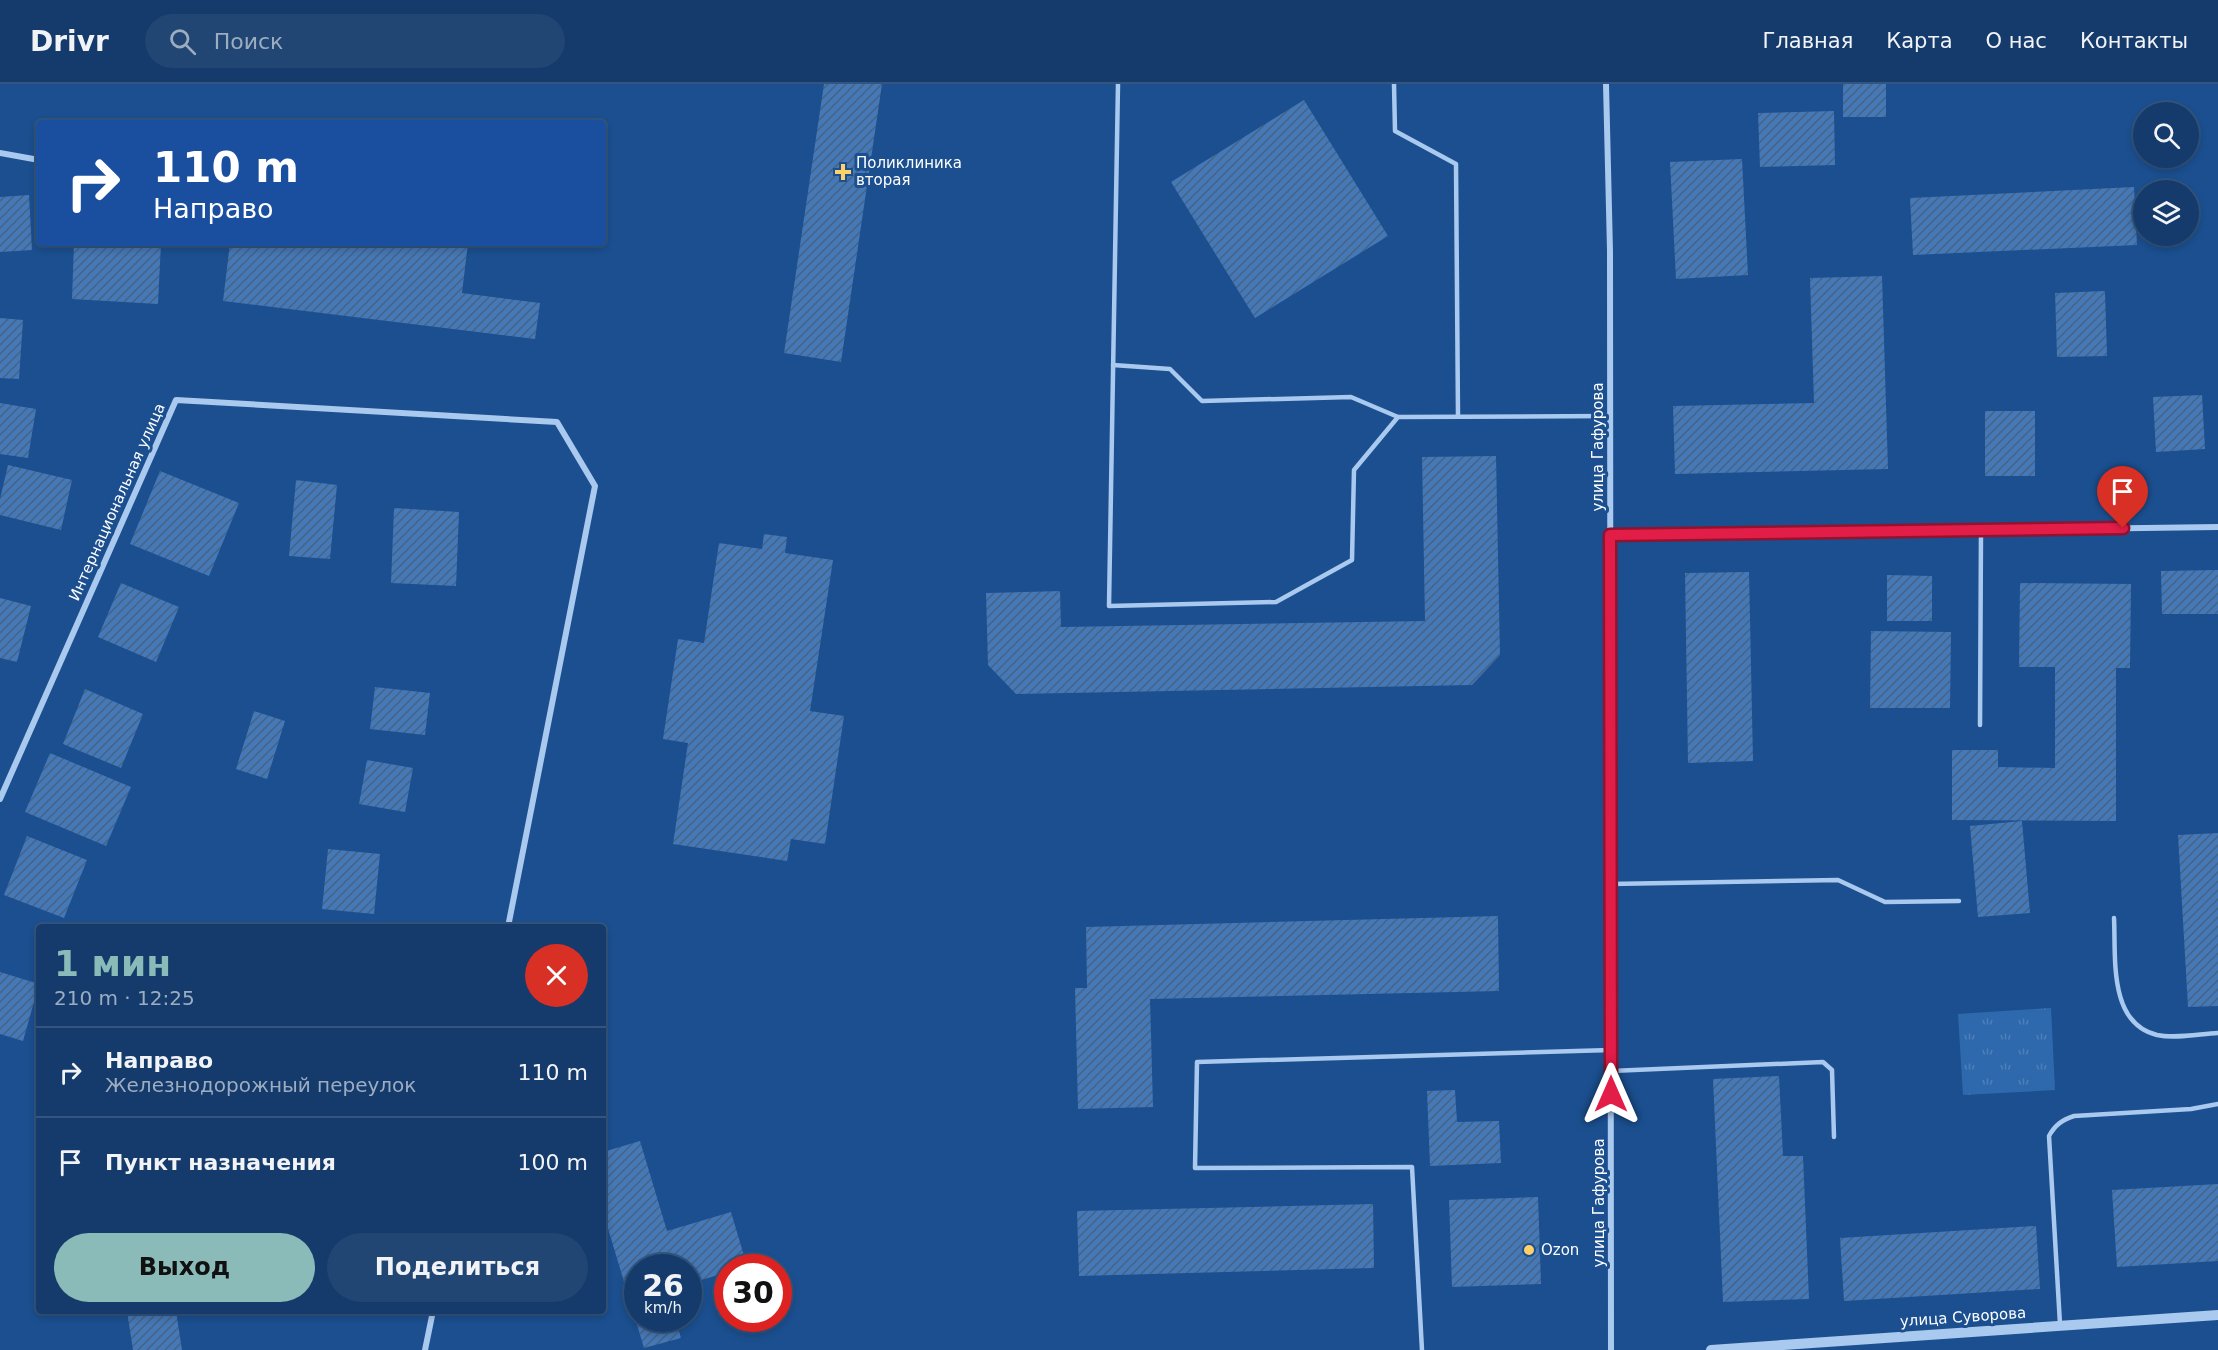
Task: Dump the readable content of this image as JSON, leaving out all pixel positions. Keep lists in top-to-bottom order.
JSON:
{
  "streets": {
    "street": ["улица Гафурова", "Интернациональная улица", "улица Суворова"]
  },
  "places": {
    "health": ["Поликлиника вторая"],
    "other": ["Ozon"]
  },
  "page": {
    "header": "Drivr",
    "search": "Поиск",
    "nav": [
      "Главная",
      "Карта",
      "О нас",
      "Контакты"
    ],
    "turn": ["110 m", "Направо"],
    "heading": ["1 мин", "210 m · 12:25"],
    "list": [
      {
        "name": "Направо",
        "note": "Железнодорожный переулок",
        "value": "110 m"
      },
      {
        "name": "Пункт назначения",
        "value": "100 m"
      }
    ],
    "buttons": ["Выход", "Поделиться"],
    "speed": "26 km/h",
    "limit": "30"
  }
}
